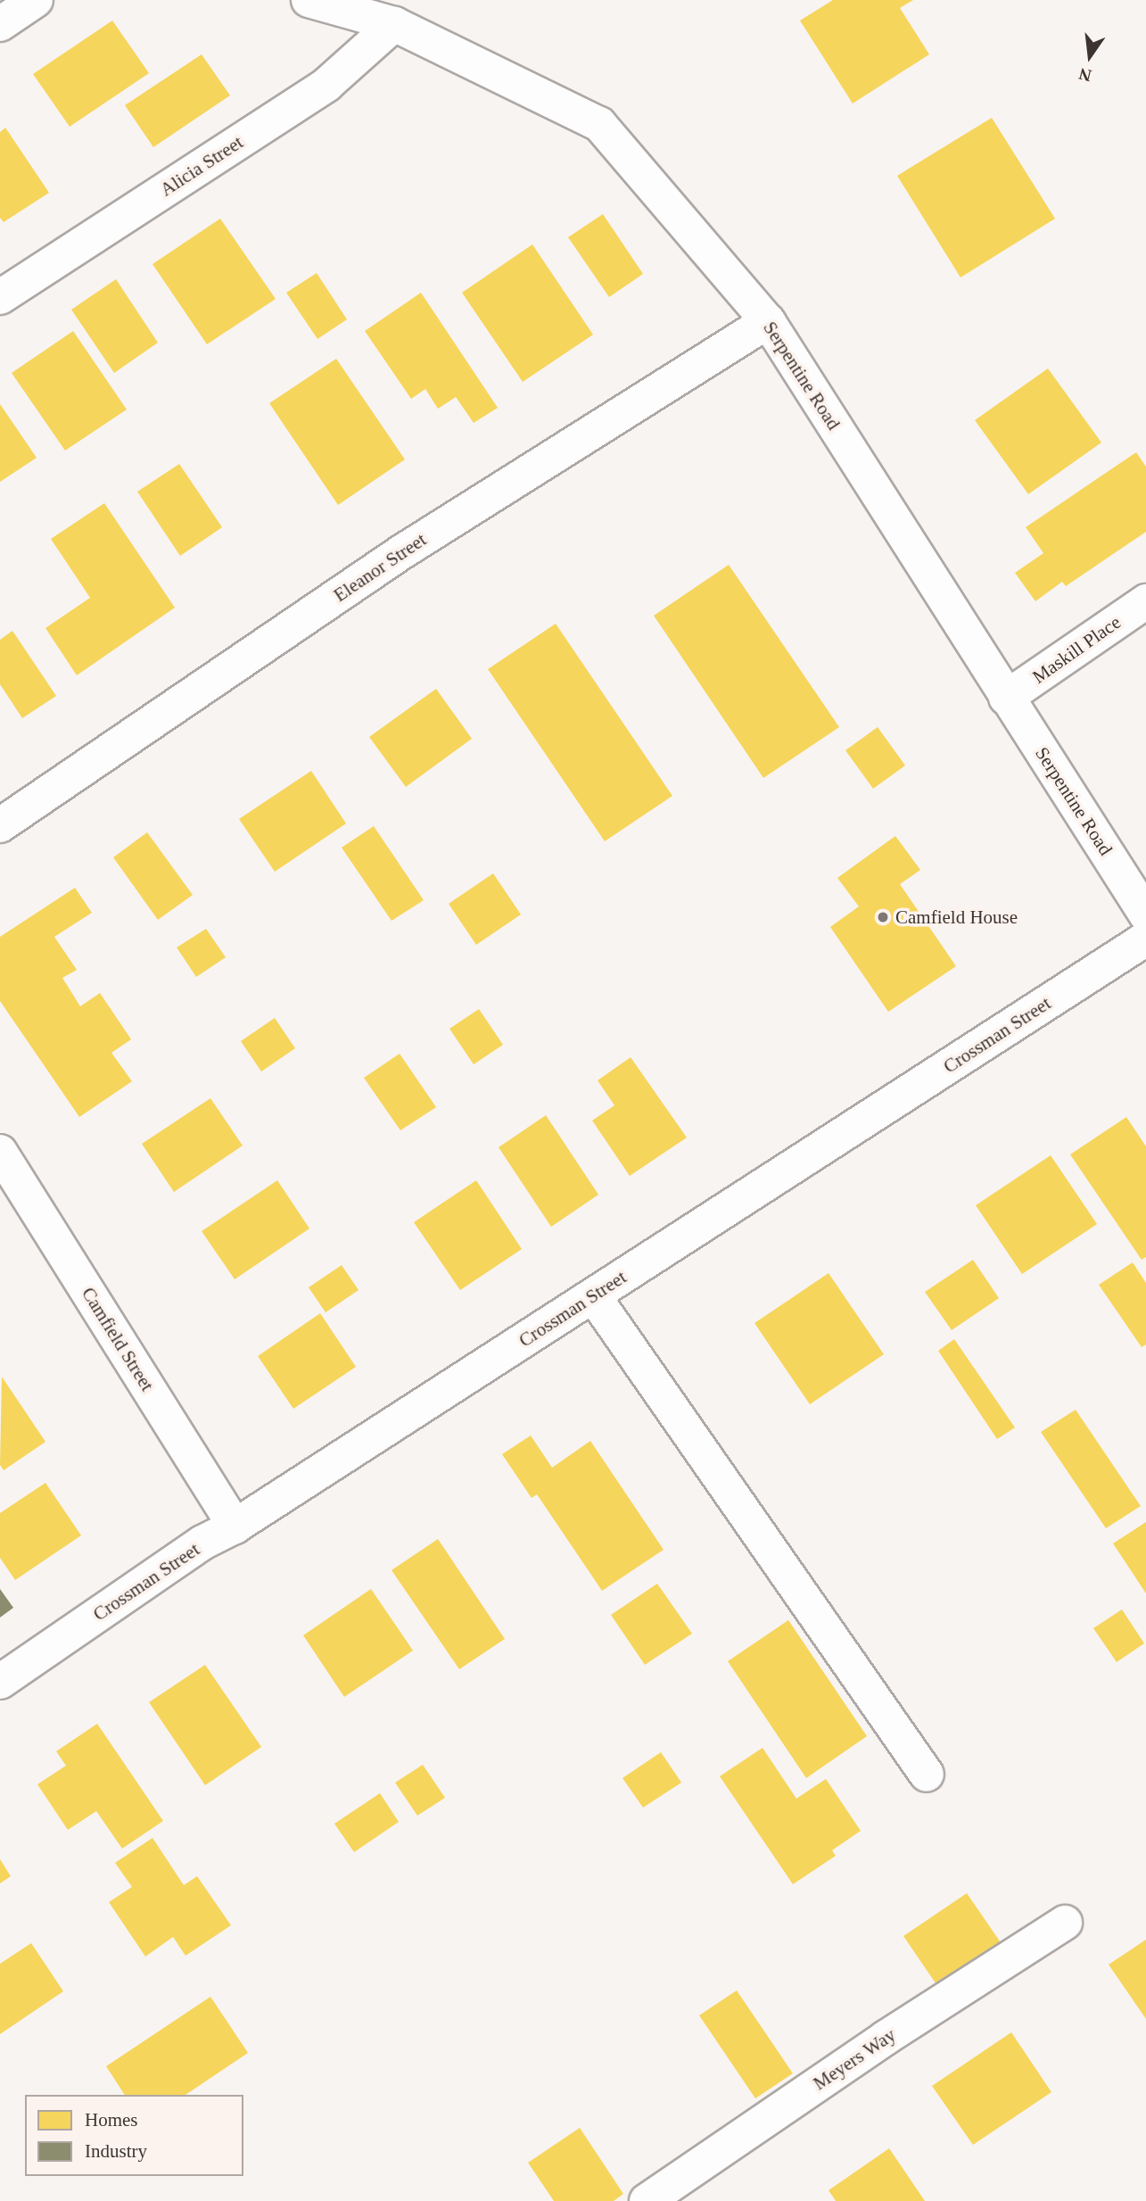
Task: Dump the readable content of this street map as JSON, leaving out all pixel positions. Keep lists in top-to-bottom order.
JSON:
{
  "streets": {
    "street": [
      "Alicia Street",
      "Serpentine Road",
      "Eleanor Street",
      "Maskill Place",
      "Crossman Street",
      "Camfield Street",
      "Meyers Way"
    ]
  },
  "crossings": [
    ["Alicia Street", "Serpentine Road"],
    ["Serpentine Road", "Eleanor Street"],
    ["Serpentine Road", "Maskill Place"],
    ["Crossman Street", "Camfield Street"]
  ],
  "places": ["Camfield House"],
  "legend": ["Homes", "Industry"],
  "north": "bottom"
}
